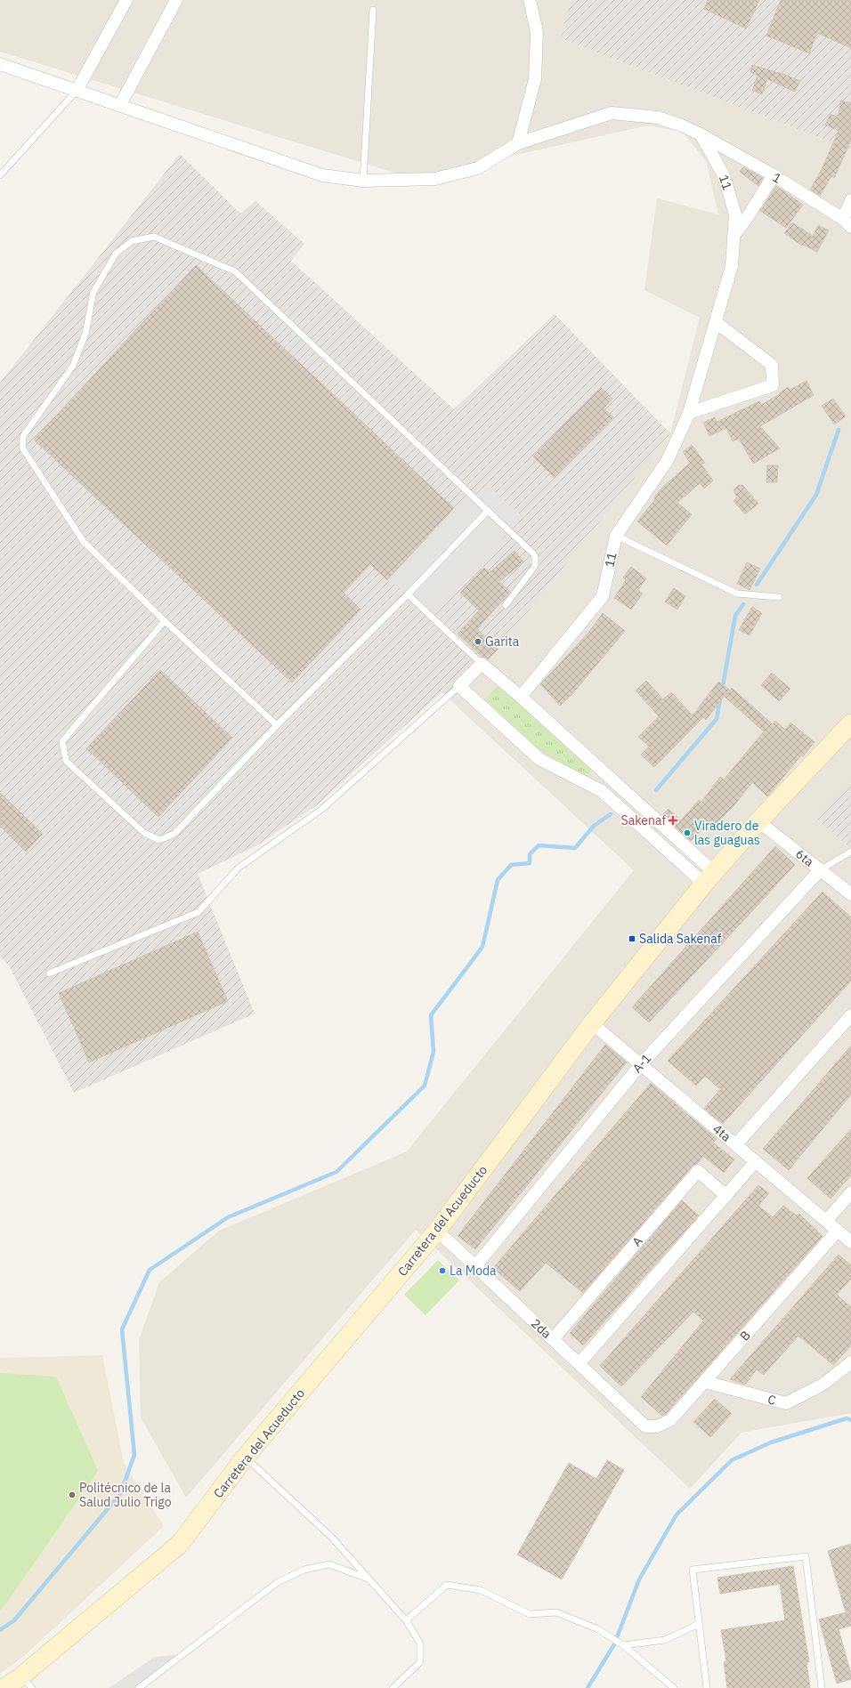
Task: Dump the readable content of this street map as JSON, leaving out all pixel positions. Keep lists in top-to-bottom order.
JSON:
{
  "streets": {
    "street": [
      "1",
      "11",
      "6ta",
      "A-1",
      "4ta",
      "Carretera del Acueducto",
      "A",
      "2da",
      "B",
      "C"
    ]
  },
  "crossings": [
    ["1", "11"],
    ["6ta", "A-1"],
    ["6ta", "Carretera del Acueducto"],
    ["A-1", "4ta"],
    ["A-1", "2da"],
    ["4ta", "Carretera del Acueducto"],
    ["4ta", "B"],
    ["Carretera del Acueducto", "2da"],
    ["A", "2da"],
    ["2da", "B"],
    ["B", "C"]
  ],
  "places": {
    "other": [
      "Garita",
      "Viradero de las guaguas",
      "La Moda",
      "Politécnico de la Salud Julio Trigo"
    ],
    "health": ["Sakenaf"],
    "transit": ["Salida Sakenaf"]
  }
}
